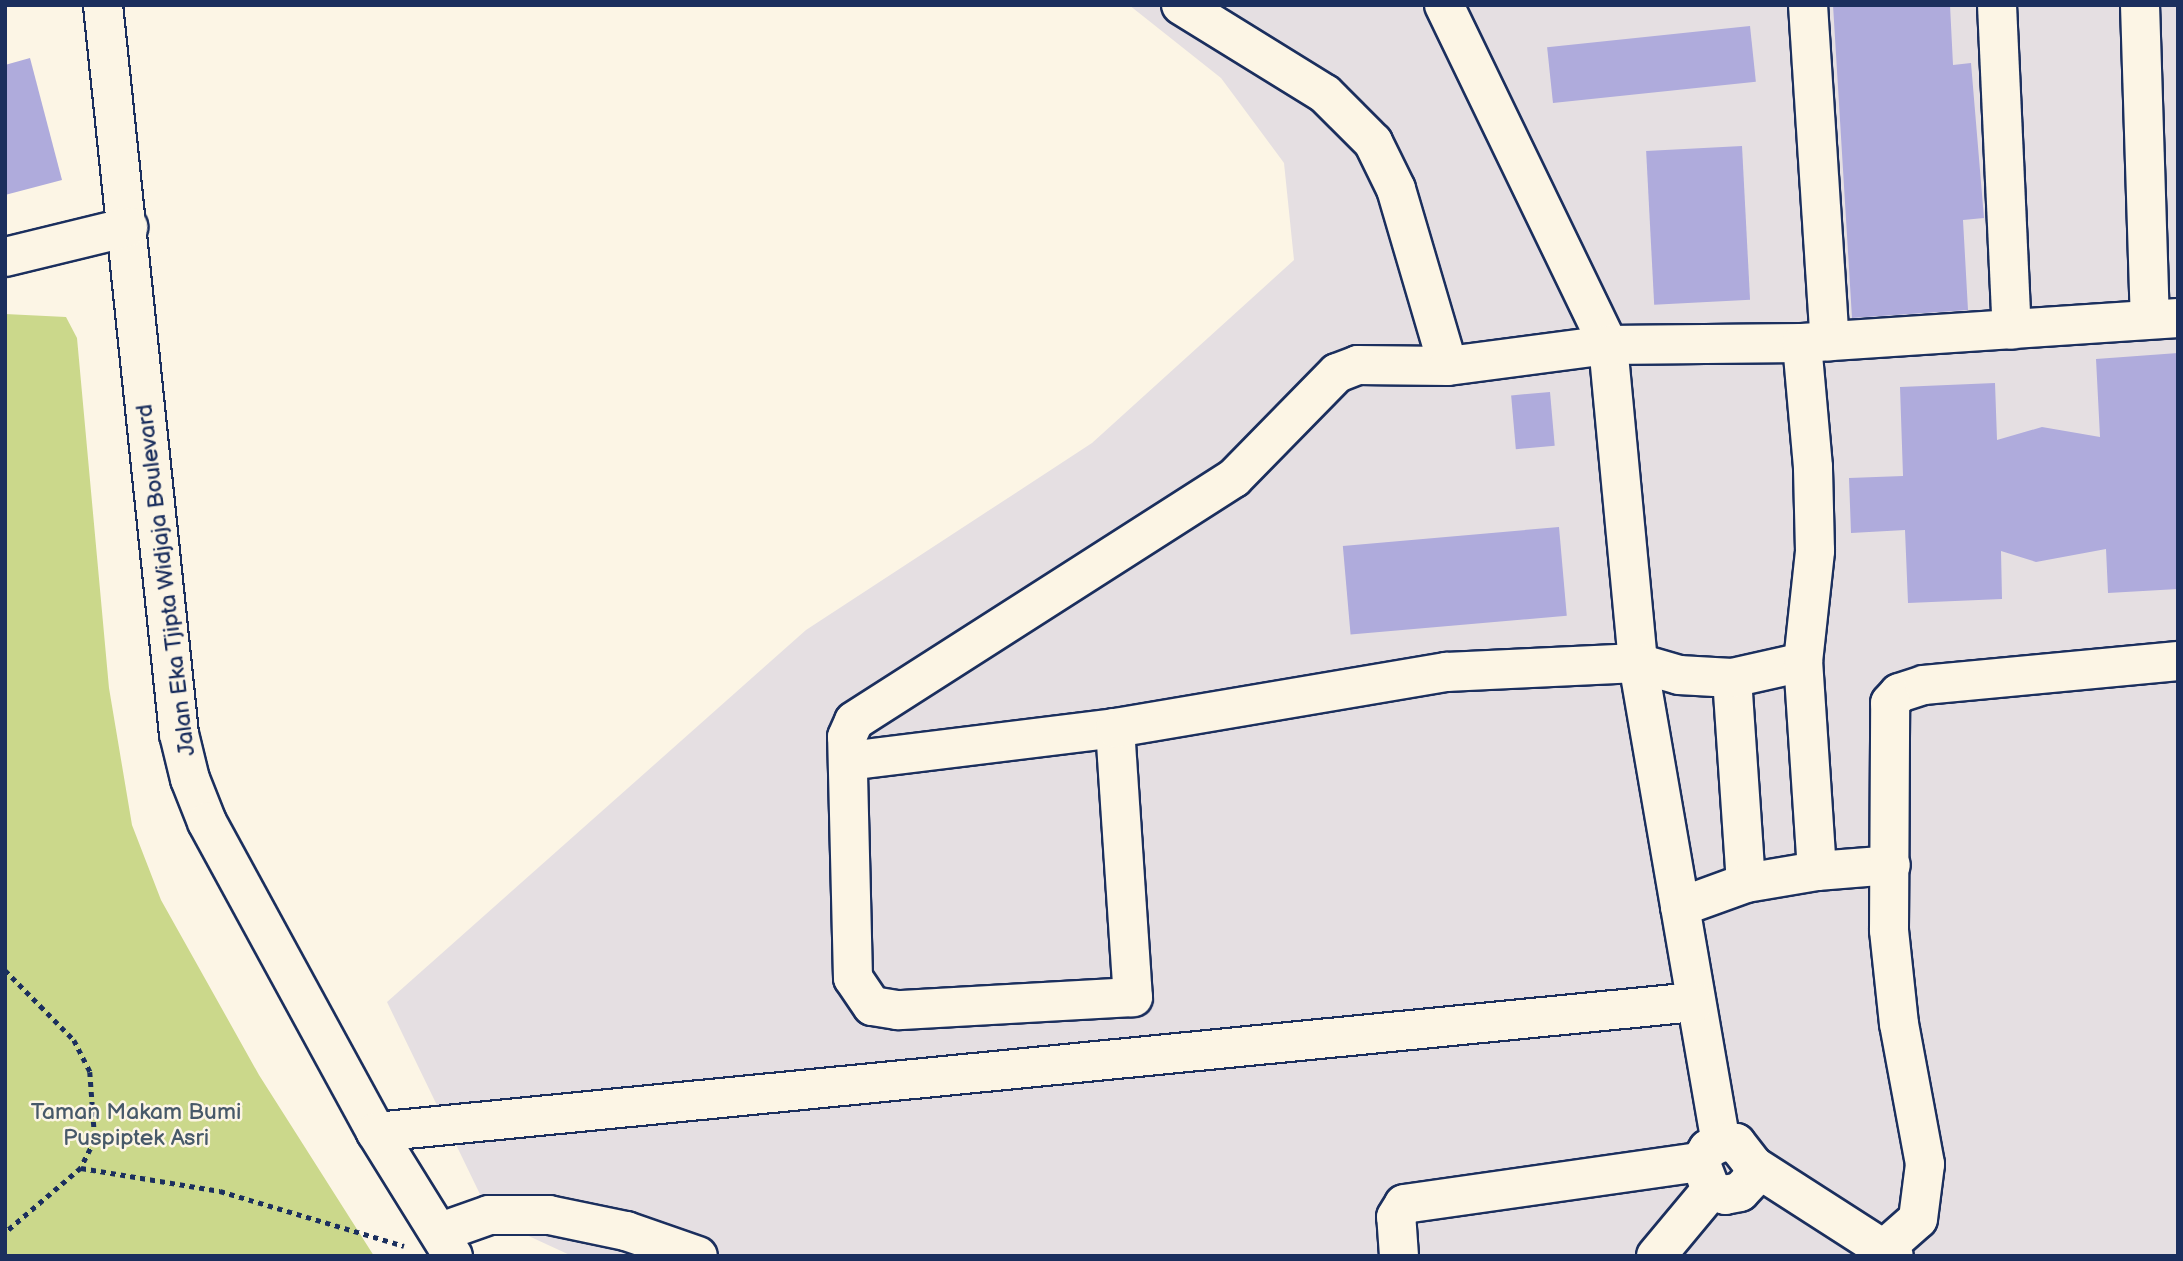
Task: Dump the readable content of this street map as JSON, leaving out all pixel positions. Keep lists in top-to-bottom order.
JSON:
{
  "streets": {
    "street": ["Jalan Eka Tjipta Widjaja Boulevard"]
  },
  "parks": ["Taman Makam Bumi Puspiptek Asri"]
}
